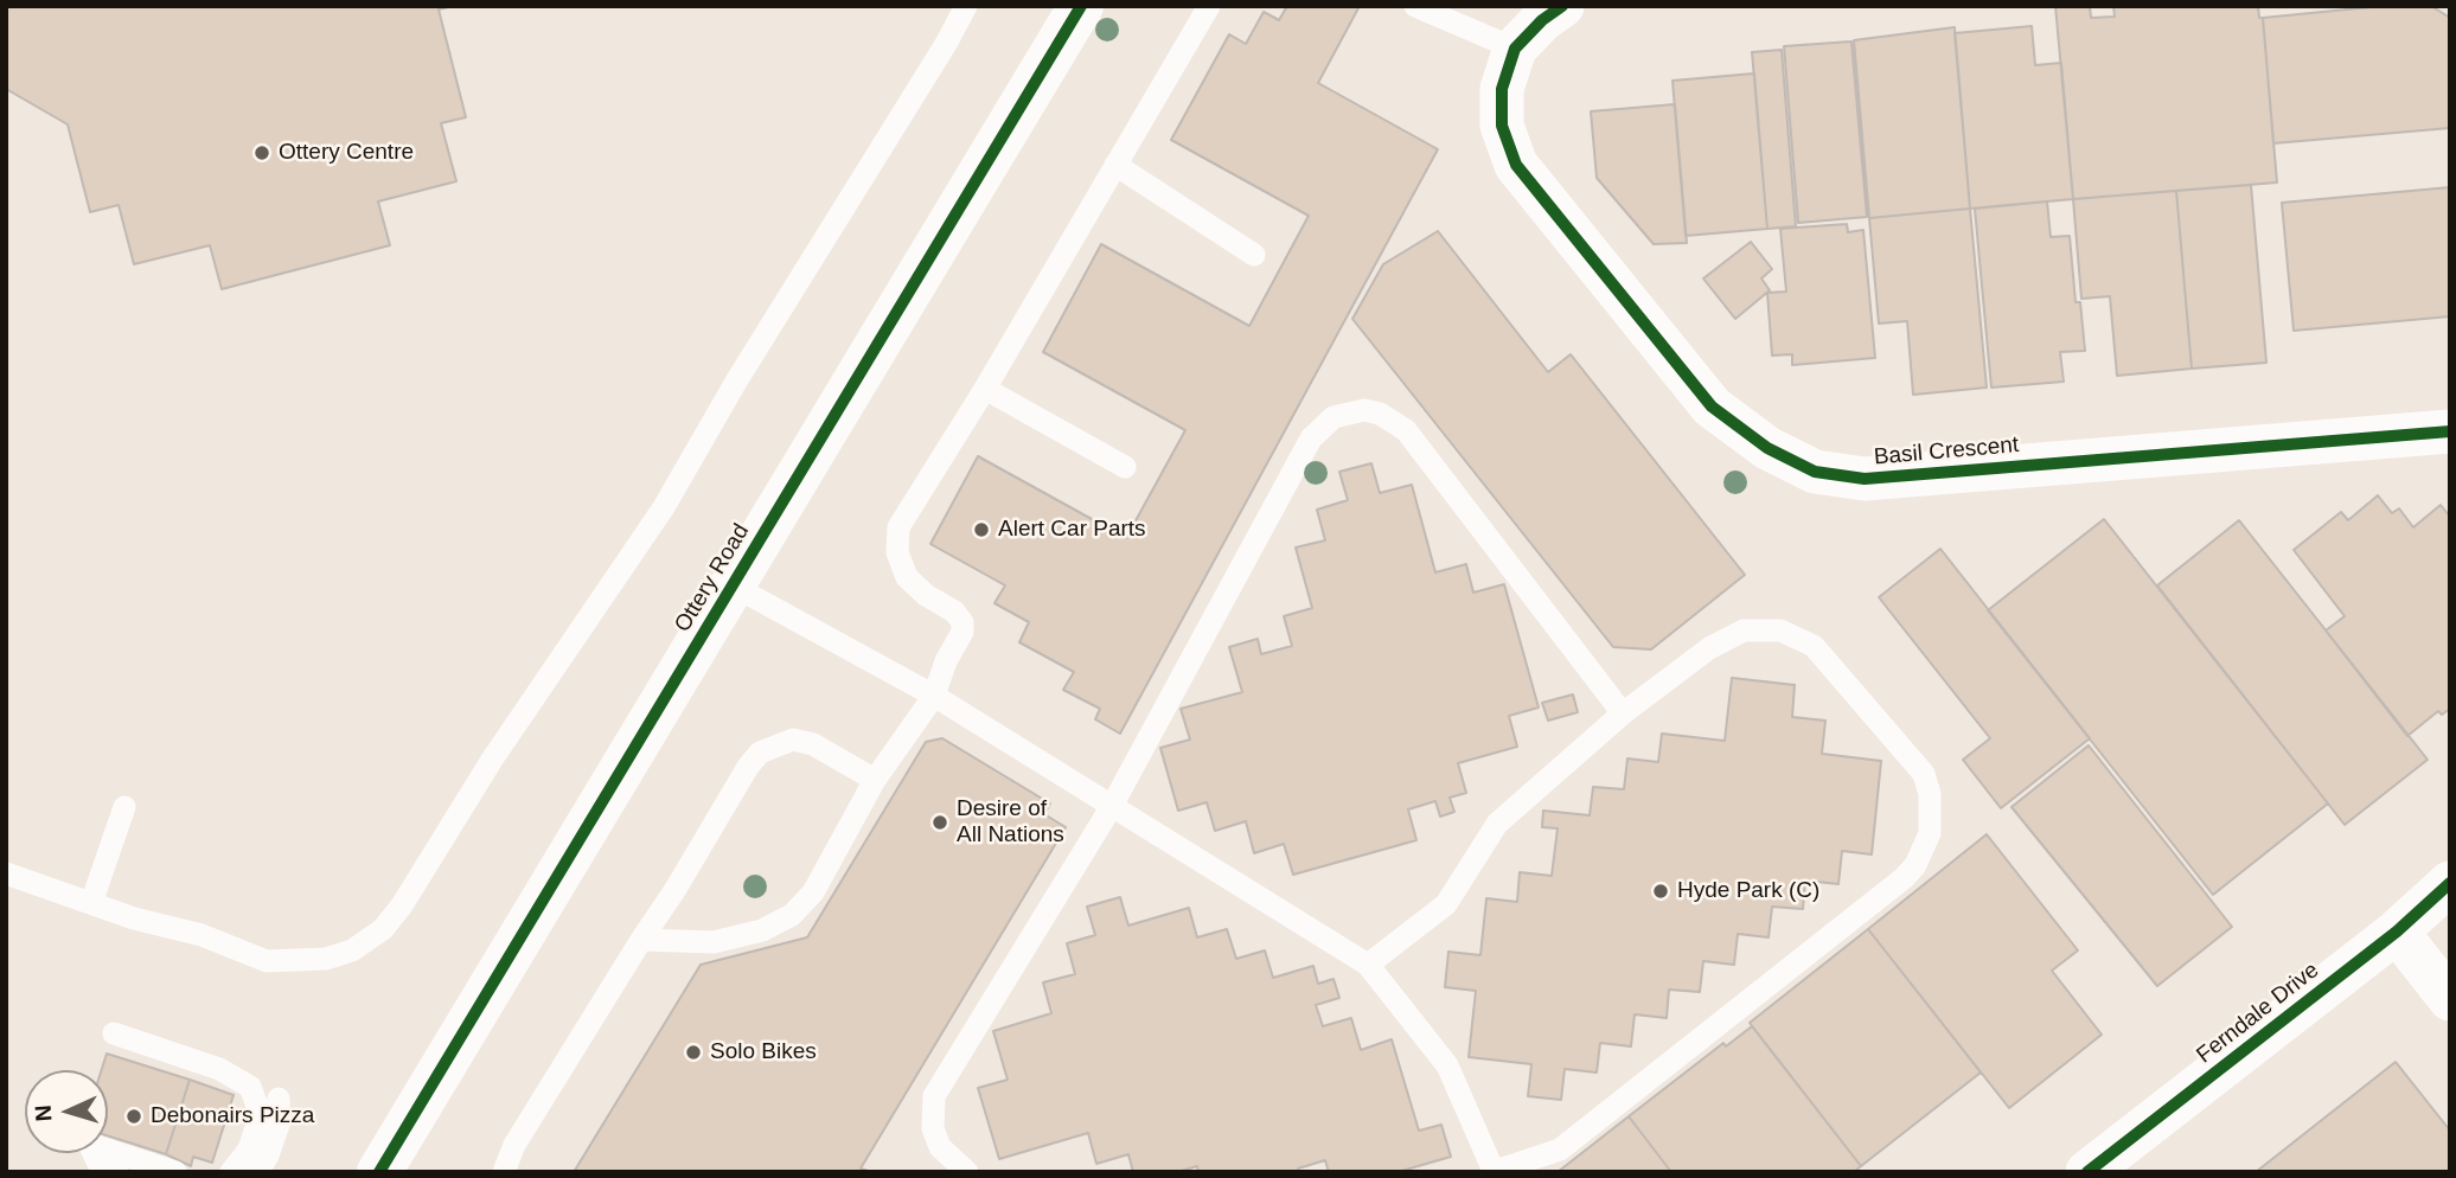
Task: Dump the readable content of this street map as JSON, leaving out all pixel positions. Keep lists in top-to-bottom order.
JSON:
{
  "streets": {
    "street": ["Basil Crescent", "Ottery Road", "Ferndale Drive"]
  },
  "places": [
    "Ottery Centre",
    "Alert Car Parts",
    "Desire of All Nations",
    "Hyde Park (C)",
    "Solo Bikes",
    "Debonairs Pizza"
  ],
  "north": "left"
}
